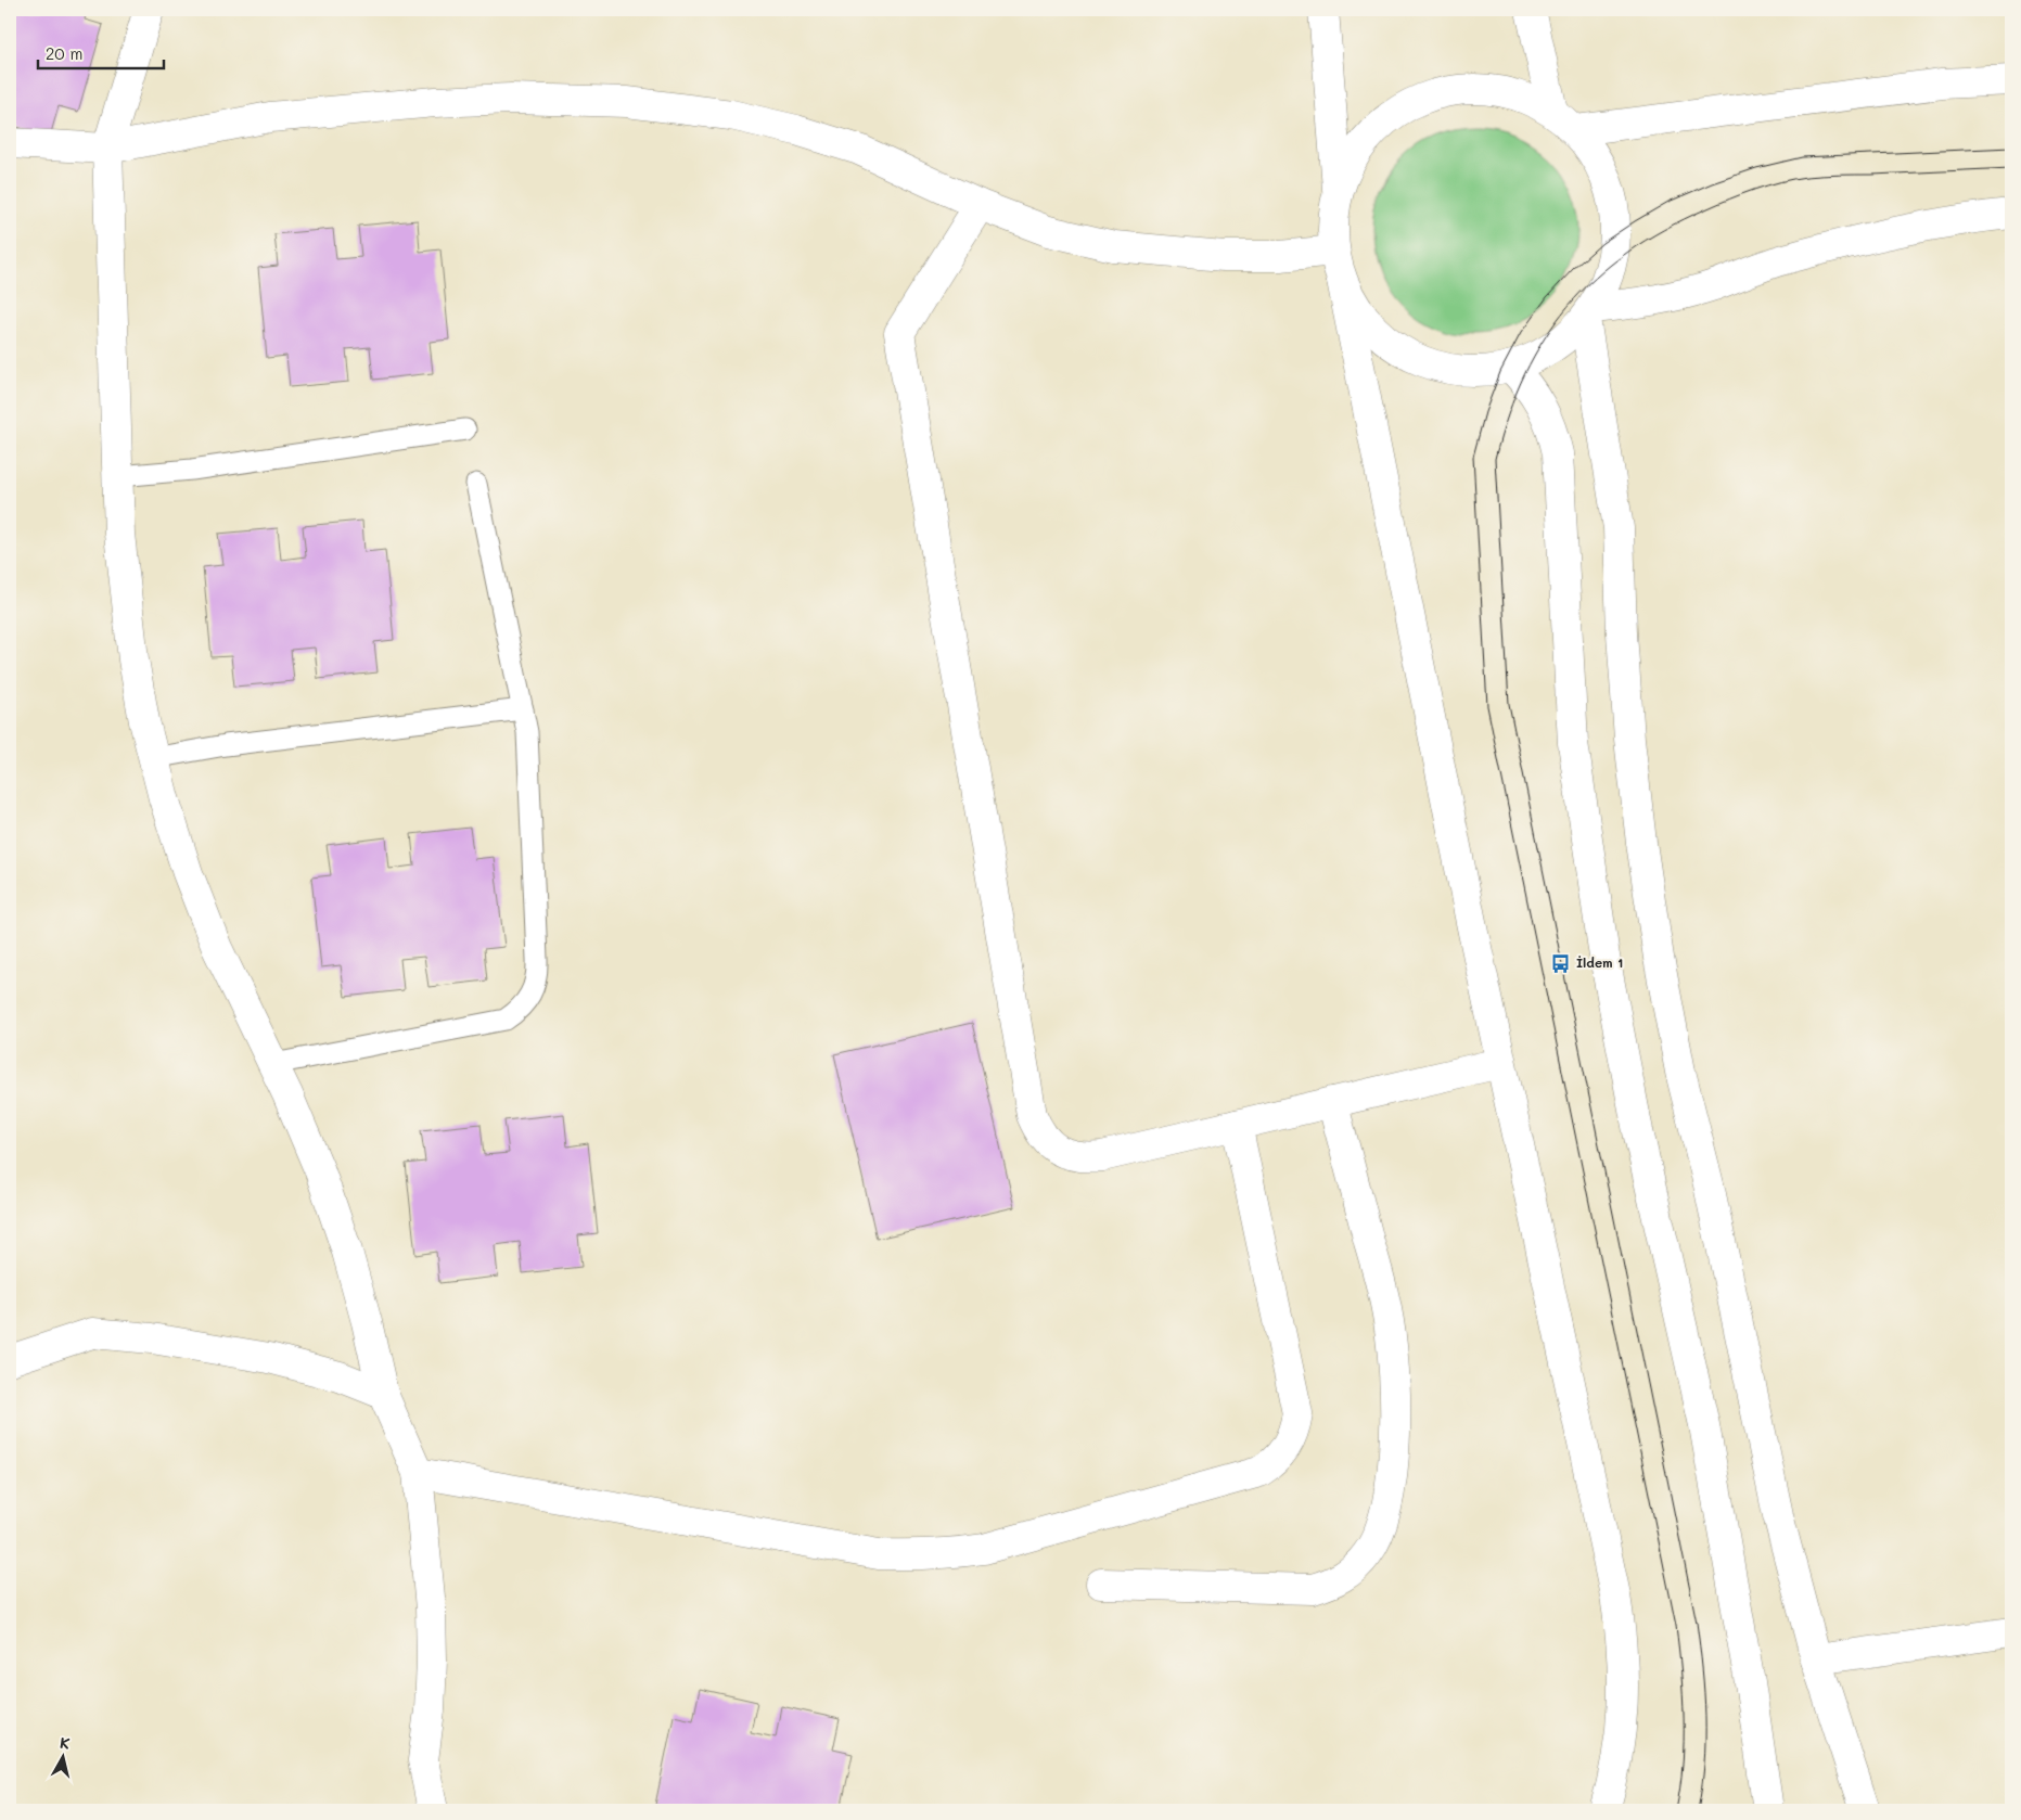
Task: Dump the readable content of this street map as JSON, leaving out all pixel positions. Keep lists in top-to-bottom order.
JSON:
{
  "places": {
    "bus stop": ["İldem 1"]
  },
  "scale_bar": "20 m",
  "north": "top"
}
